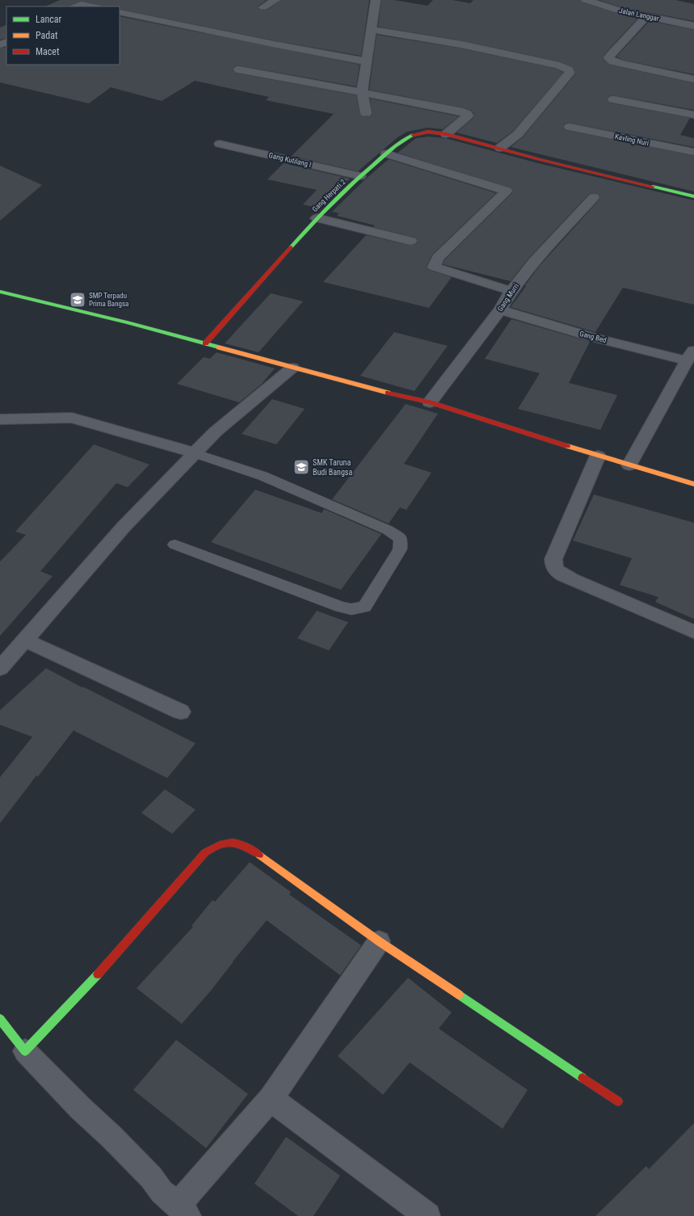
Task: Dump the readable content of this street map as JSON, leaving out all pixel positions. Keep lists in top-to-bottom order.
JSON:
{
  "streets": {
    "street": [
      "Jalan Langgar",
      "Kavling Nuri",
      "Gang Kutilang I",
      "Gang Herpati.2",
      "Gang Murri",
      "Gang Bed"
    ]
  },
  "crossings": [
    ["Gang Kutilang I", "Gang Herpati.2"],
    ["Gang Murri", "Gang Bed"]
  ],
  "places": {
    "school or university": ["SMP Terpadu Prima Bangsa", "SMK Taruna Budi Bangsa"]
  },
  "legend": ["Lancar", "Padat", "Macet"]
}
